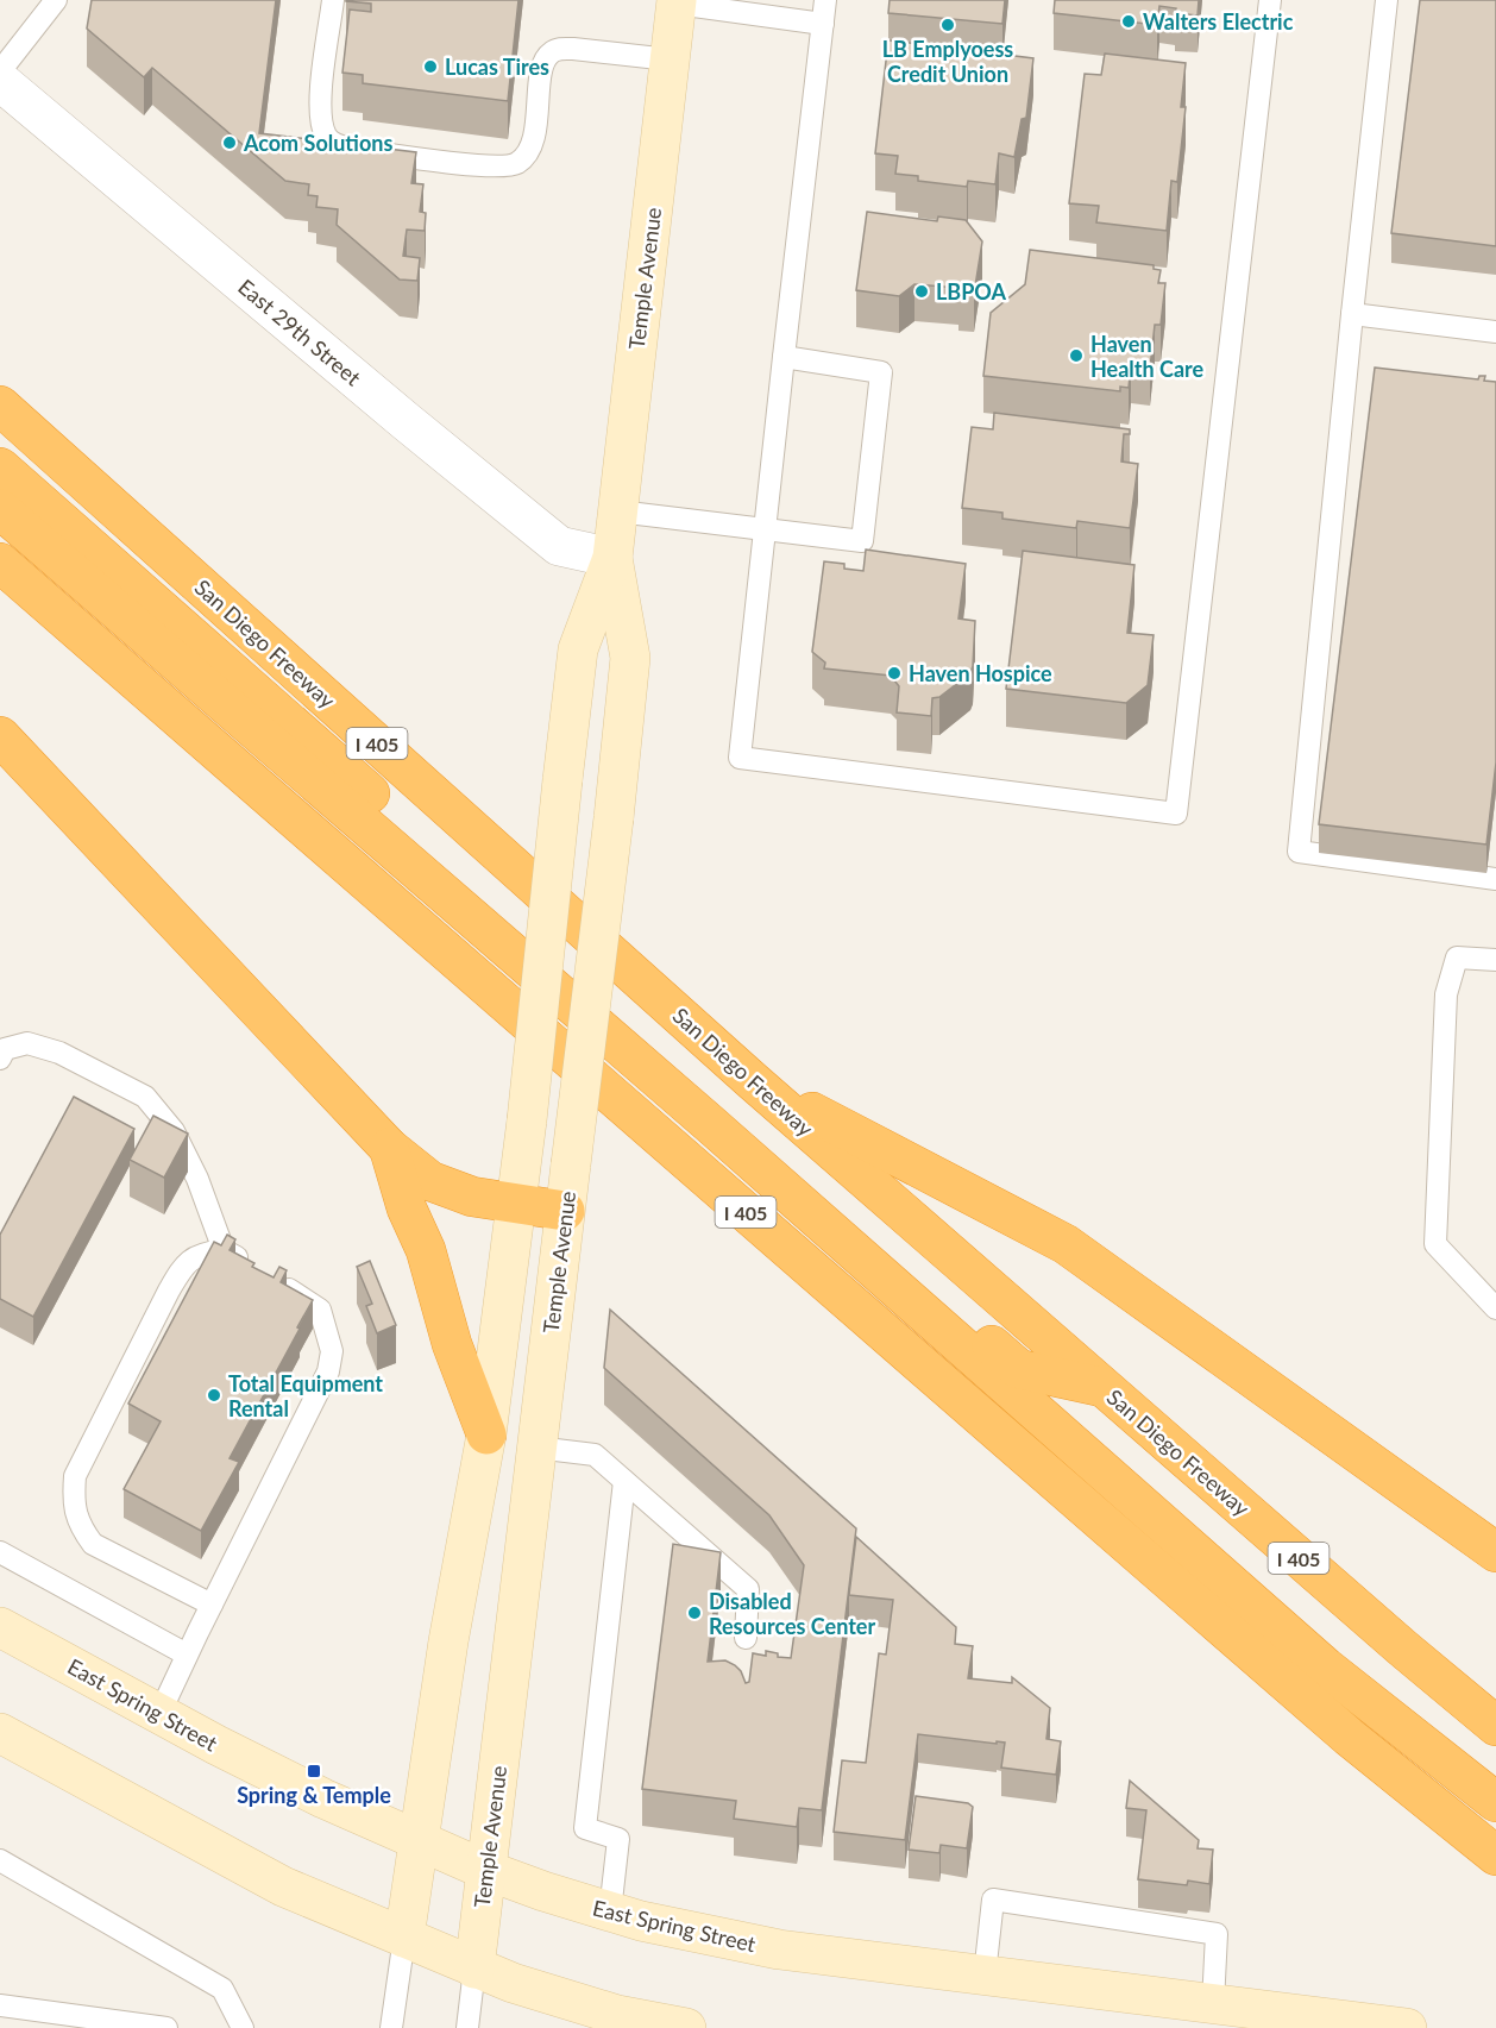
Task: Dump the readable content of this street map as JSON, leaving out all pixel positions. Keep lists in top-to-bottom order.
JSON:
{
  "streets": {
    "highway": ["San Diego Freeway", "I 405"],
    "main road": ["Temple Avenue", "East Spring Street"],
    "street": ["East 29th Street"]
  },
  "crossings": [
    ["Temple Avenue", "East 29th Street"],
    ["Temple Avenue", "East Spring Street"]
  ],
  "places": {
    "other": [
      "Walters Electric",
      "LB Emplyoess Credit Union",
      "Lucas Tires",
      "Acom Solutions",
      "LBPOA",
      "Haven Health Care",
      "Haven Hospice",
      "Total Equipment Rental",
      "Disabled Resources Center"
    ],
    "transit": ["Spring & Temple"]
  }
}
